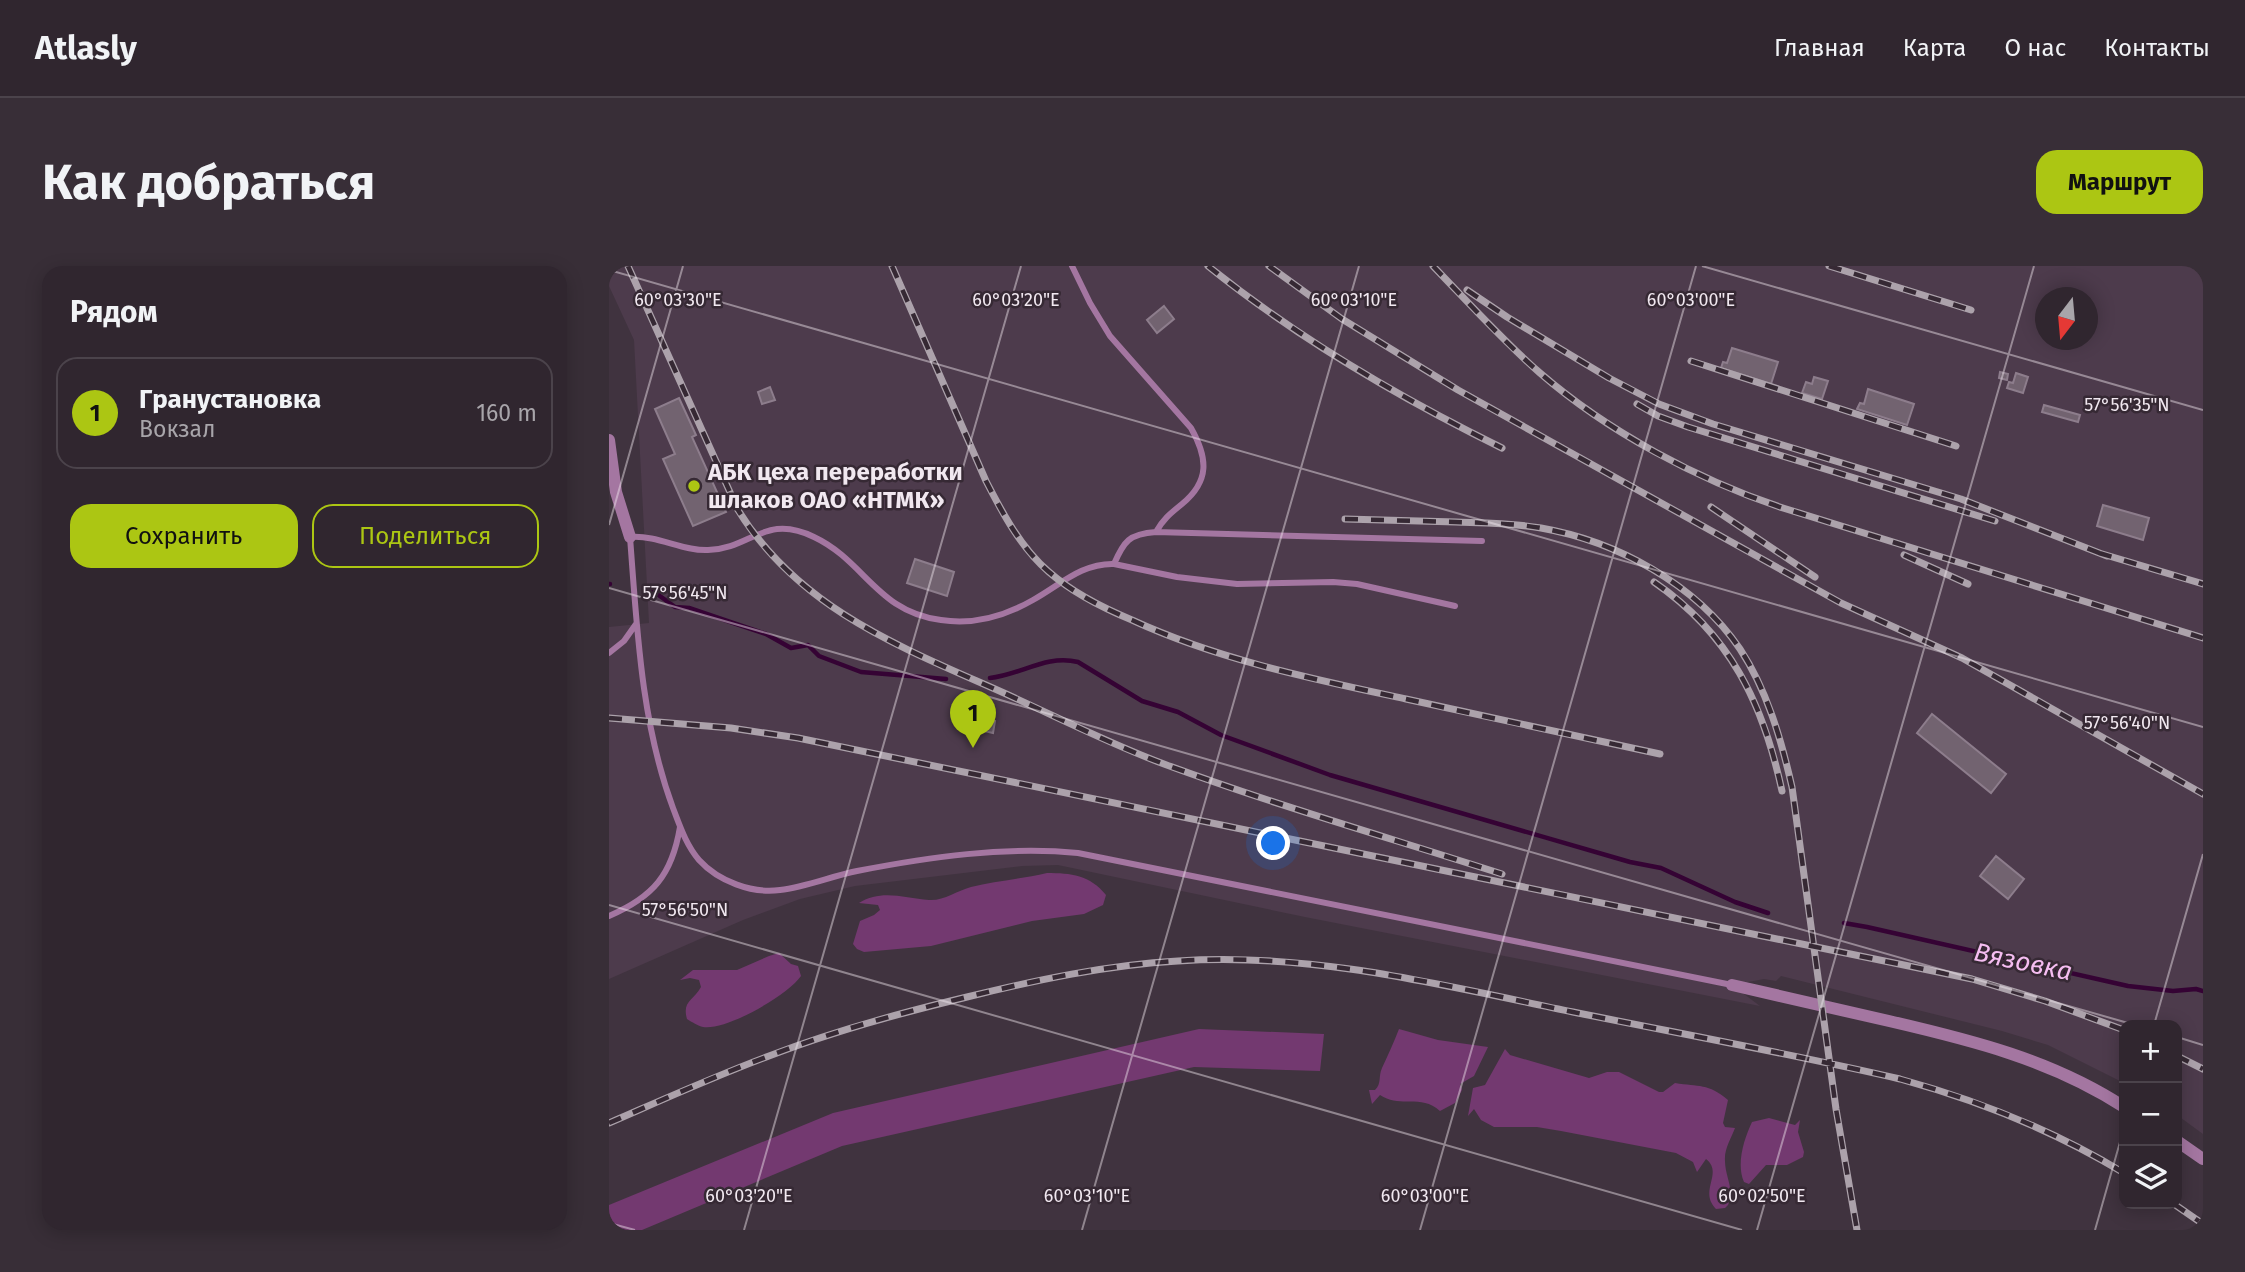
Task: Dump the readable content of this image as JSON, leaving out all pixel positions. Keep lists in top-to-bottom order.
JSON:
{
  "water": ["Вязовка"],
  "places": ["АБК цеха переработки шлаков ОАО «НТМК»"],
  "north": "bottom",
  "page": {
    "header": "Atlasly",
    "nav": [
      "Главная",
      "Карта",
      "О нас",
      "Контакты"
    ],
    "buttons": [
      "Маршрут",
      ["Сохранить", "Поделиться"]
    ],
    "title": "Как добраться",
    "heading": "Рядом",
    "list": [
      {
        "mark": "1",
        "name": "Гранустановка",
        "note": "Вокзал",
        "value": "160 m"
      }
    ],
    "pins": "1",
    "map_buttons": ["+", "−"]
  },
  "coordinates": [
    "60°03'30\"E",
    "60°03'20\"E",
    "60°03'10\"E",
    "60°03'00\"E",
    "57°56'35\"N",
    "57°56'45\"N",
    "57°56'40\"N",
    "57°56'50\"N",
    "60°02'50\"E"
  ]
}
